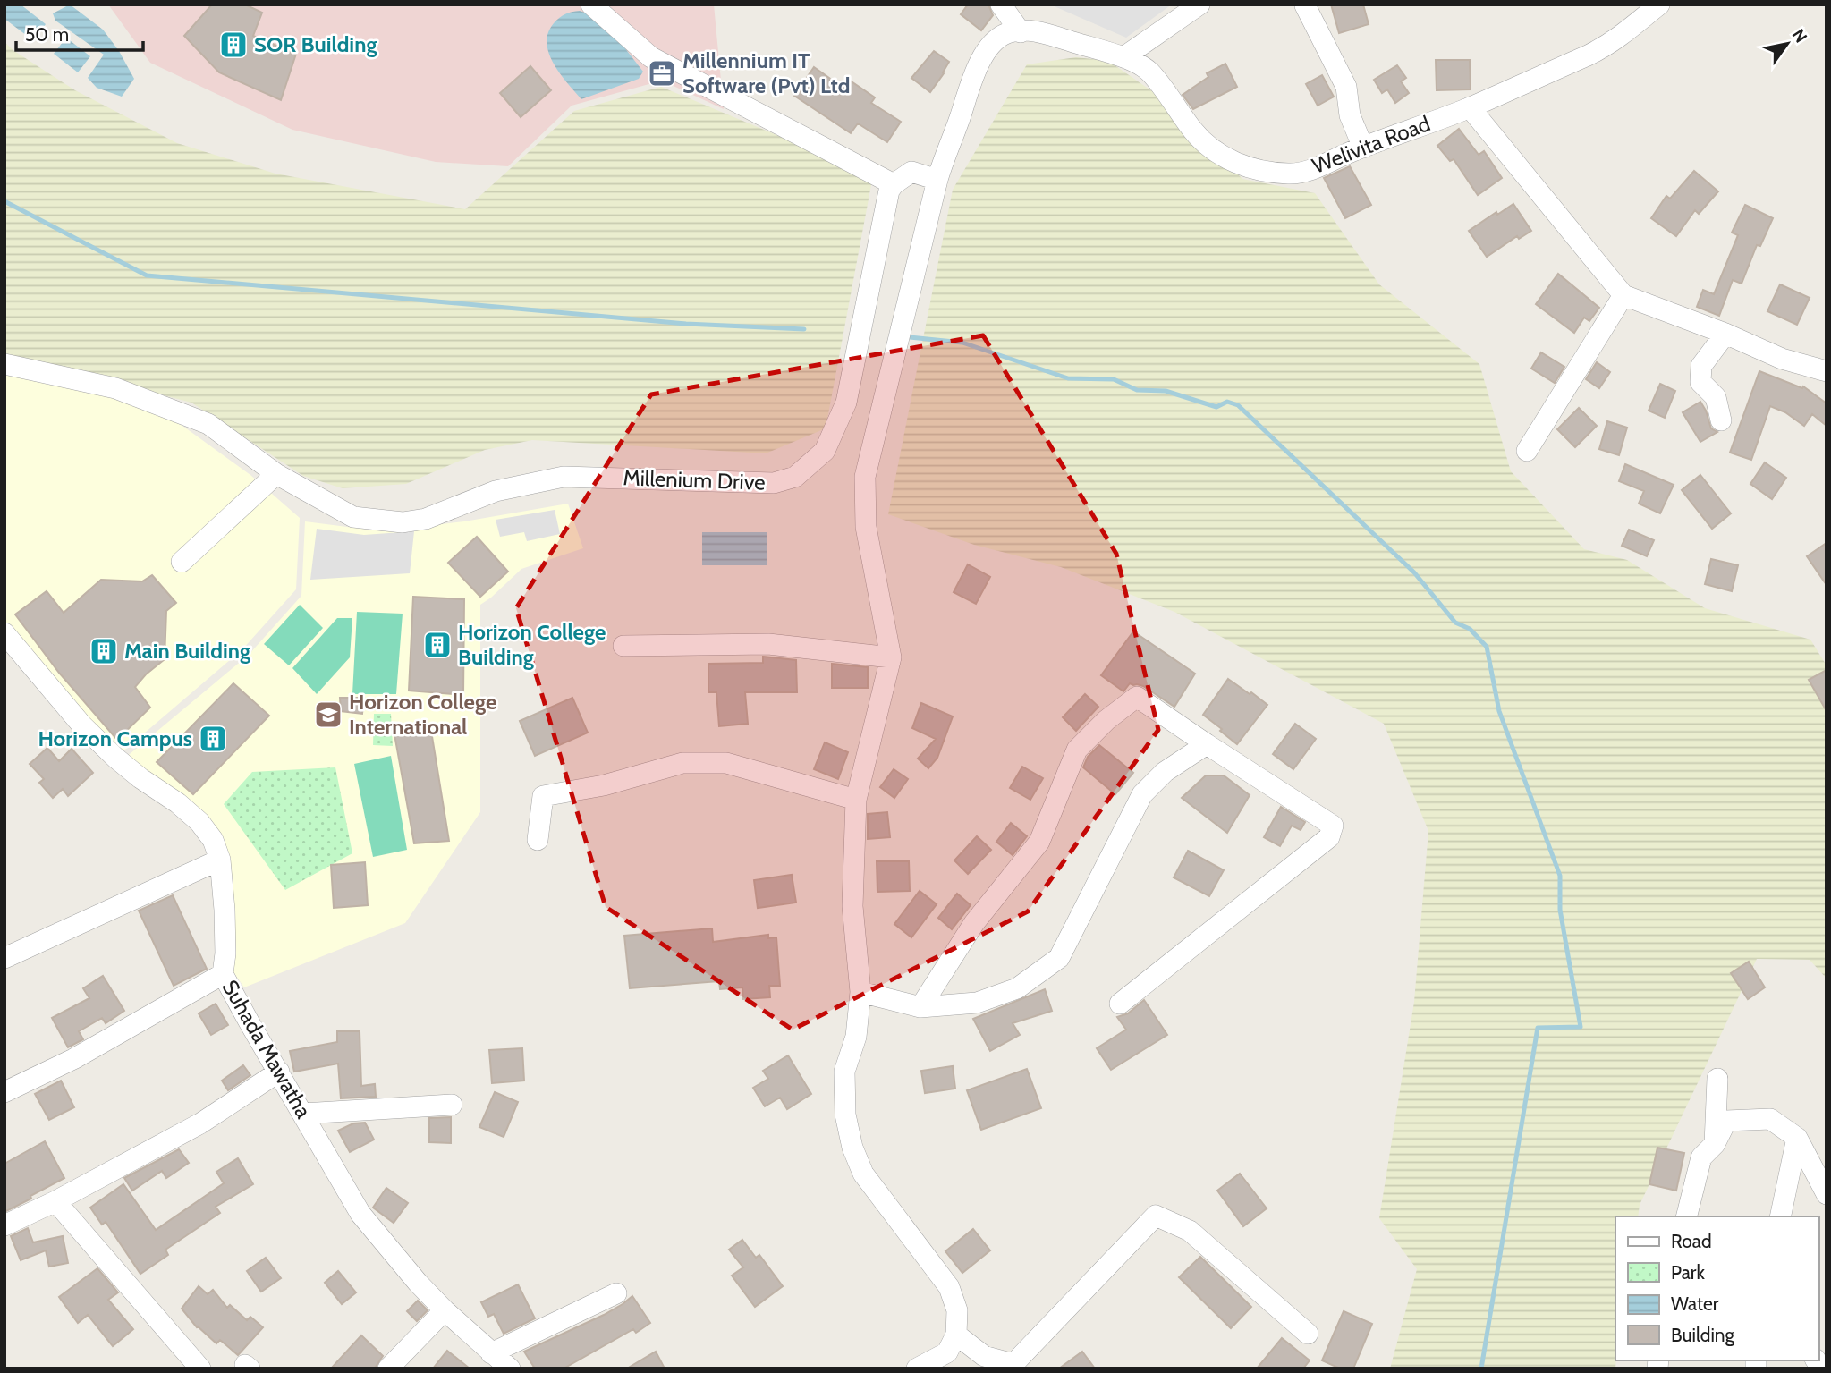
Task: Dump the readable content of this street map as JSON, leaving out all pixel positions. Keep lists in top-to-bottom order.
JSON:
{
  "streets": {
    "street": ["Welivita Road", "Millenium Drive", "Suhada Mawatha"]
  },
  "places": {
    "building": [
      "SOR Building",
      "Horizon College Building",
      "Main Building",
      "Horizon Campus"
    ],
    "office": ["Millennium IT Software (Pvt) Ltd"],
    "school or university": ["Horizon College International"]
  },
  "legend": [
    "Road",
    "Park",
    "Water",
    "Building"
  ],
  "scale_bar": "50 m",
  "north": "top right"
}
